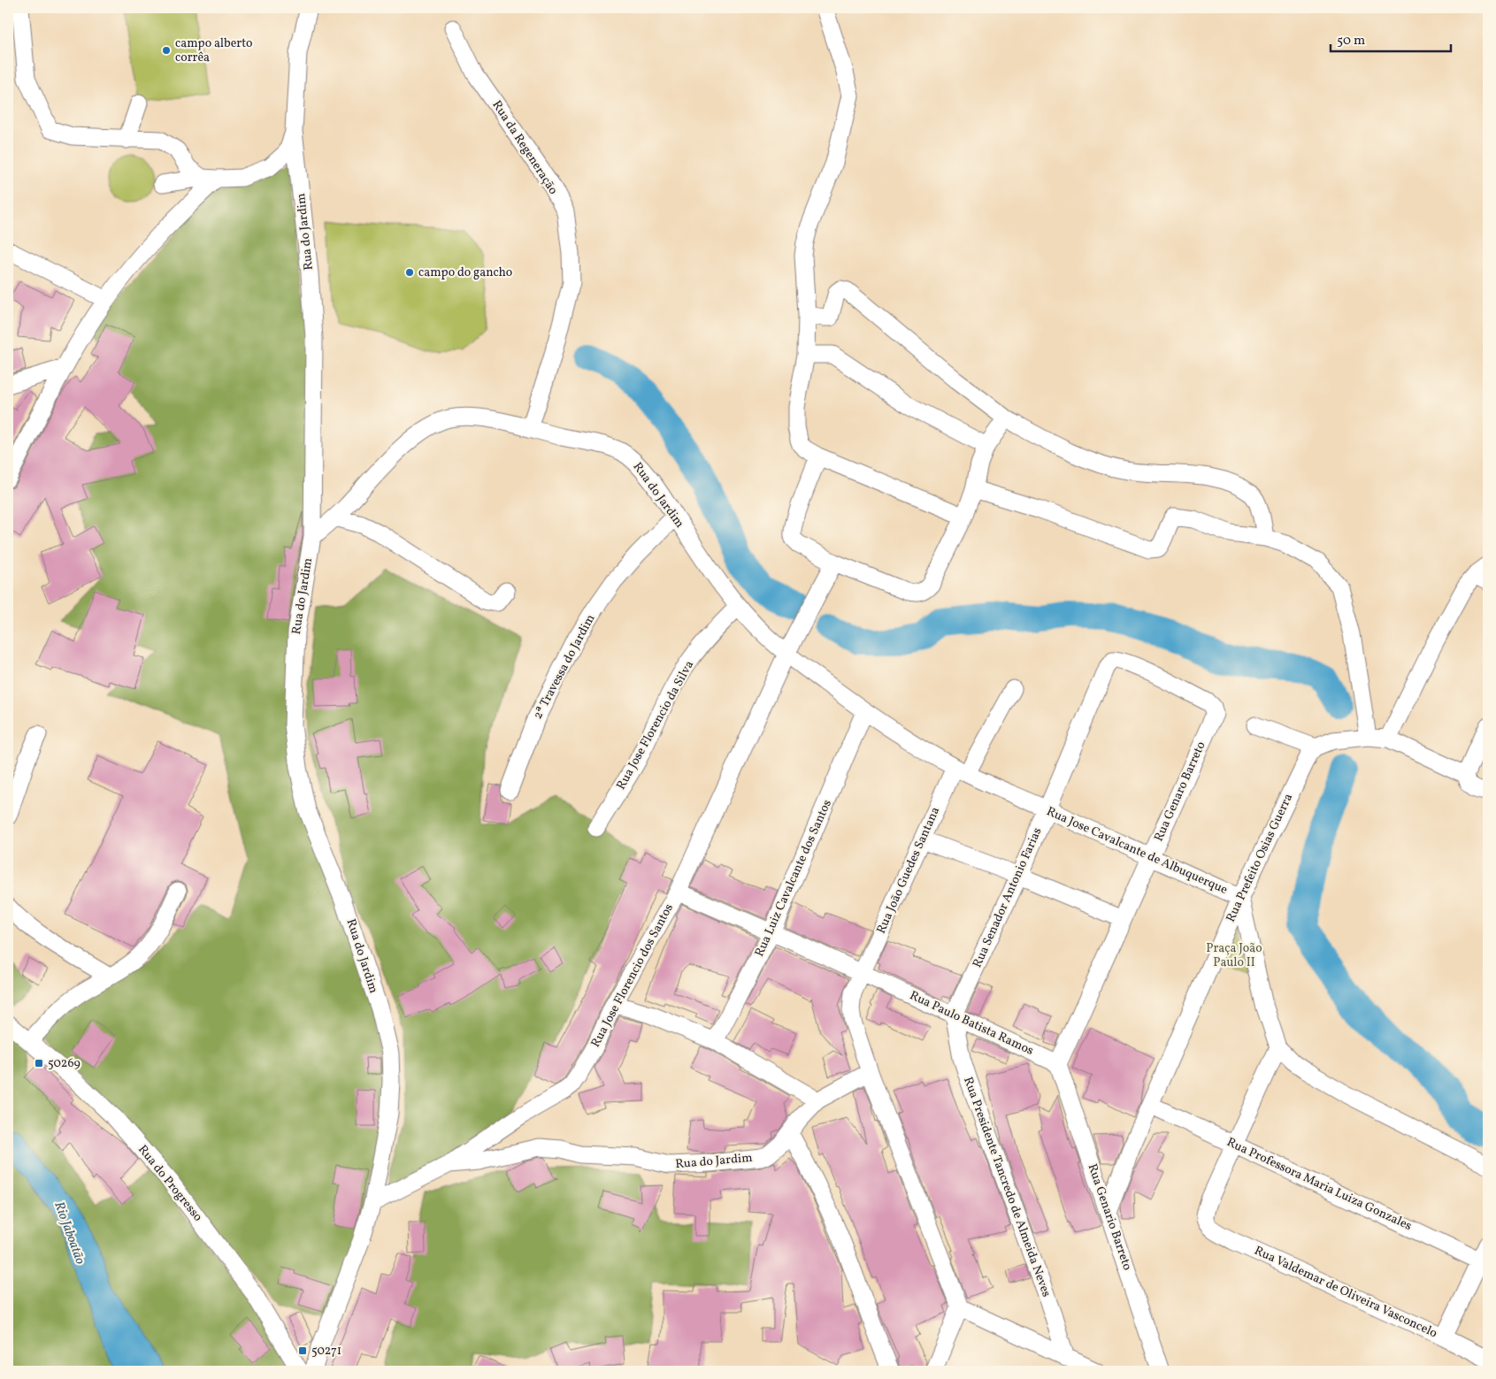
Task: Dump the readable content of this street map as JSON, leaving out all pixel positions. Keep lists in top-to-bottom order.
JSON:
{
  "streets": {
    "street": [
      "Rua da Regeneração",
      "Rua do Jardim",
      "2ª Travessa do Jardim",
      "Rua Jose Florencio da Silva",
      "Rua Genaro Barreto",
      "Rua Jose Cavalcante de Albuquerque",
      "Rua Prefeito Osias Guerra",
      "Rua João Guedes Santana",
      "Rua Luiz Cavalcante dos Santos",
      "Rua Senador Antonio Farias",
      "Rua Jose Florencio dos Santos",
      "Rua Paulo Batista Ramos",
      "Rua do Progresso",
      "Rua Professora Maria Luiza Gonzales",
      "Rua Presidente Tancredo de Almeida Neves",
      "Rua Genario Barreto",
      "Rua Valdemar de Oliveira Vasconcelo"
    ]
  },
  "crossings": [
    ["Rua da Regeneração", "Rua do Jardim"],
    ["Rua do Jardim", "2ª Travessa do Jardim"],
    ["Rua do Jardim", "Rua Jose Florencio da Silva"],
    ["Rua do Jardim", "Rua Jose Cavalcante de Albuquerque"],
    ["Rua do Jardim", "Rua Jose Florencio dos Santos"],
    ["Rua Genaro Barreto", "Rua Jose Cavalcante de Albuquerque"],
    ["Rua Genaro Barreto", "Rua Senador Antonio Farias"],
    ["Rua Jose Cavalcante de Albuquerque", "Rua Prefeito Osias Guerra"],
    ["Rua Jose Cavalcante de Albuquerque", "Rua João Guedes Santana"],
    ["Rua Jose Cavalcante de Albuquerque", "Rua Luiz Cavalcante dos Santos"],
    ["Rua Jose Cavalcante de Albuquerque", "Rua Senador Antonio Farias"],
    ["Rua Jose Cavalcante de Albuquerque", "Rua Jose Florencio dos Santos"],
    ["Rua Prefeito Osias Guerra", "Rua Professora Maria Luiza Gonzales"],
    ["Rua Prefeito Osias Guerra", "Rua Genario Barreto"],
    ["Rua João Guedes Santana", "Rua Paulo Batista Ramos"],
    ["Rua Luiz Cavalcante dos Santos", "Rua Paulo Batista Ramos"],
    ["Rua Senador Antonio Farias", "Rua Paulo Batista Ramos"],
    ["Rua Senador Antonio Farias", "Rua Presidente Tancredo de Almeida Neves"],
    ["Rua Jose Florencio dos Santos", "Rua Paulo Batista Ramos"],
    ["Rua Paulo Batista Ramos", "Rua Presidente Tancredo de Almeida Neves"],
    ["Rua Paulo Batista Ramos", "Rua Genario Barreto"],
    ["Rua Professora Maria Luiza Gonzales", "Rua Valdemar de Oliveira Vasconcelo"]
  ],
  "water": ["Rio Jaboatão"],
  "parks": ["Praça João Paulo II"],
  "places": {
    "other": ["campo alberto corrêa", "campo do gancho"],
    "transit": ["50269", "50271"]
  },
  "scale_bar": "50 m"
}
